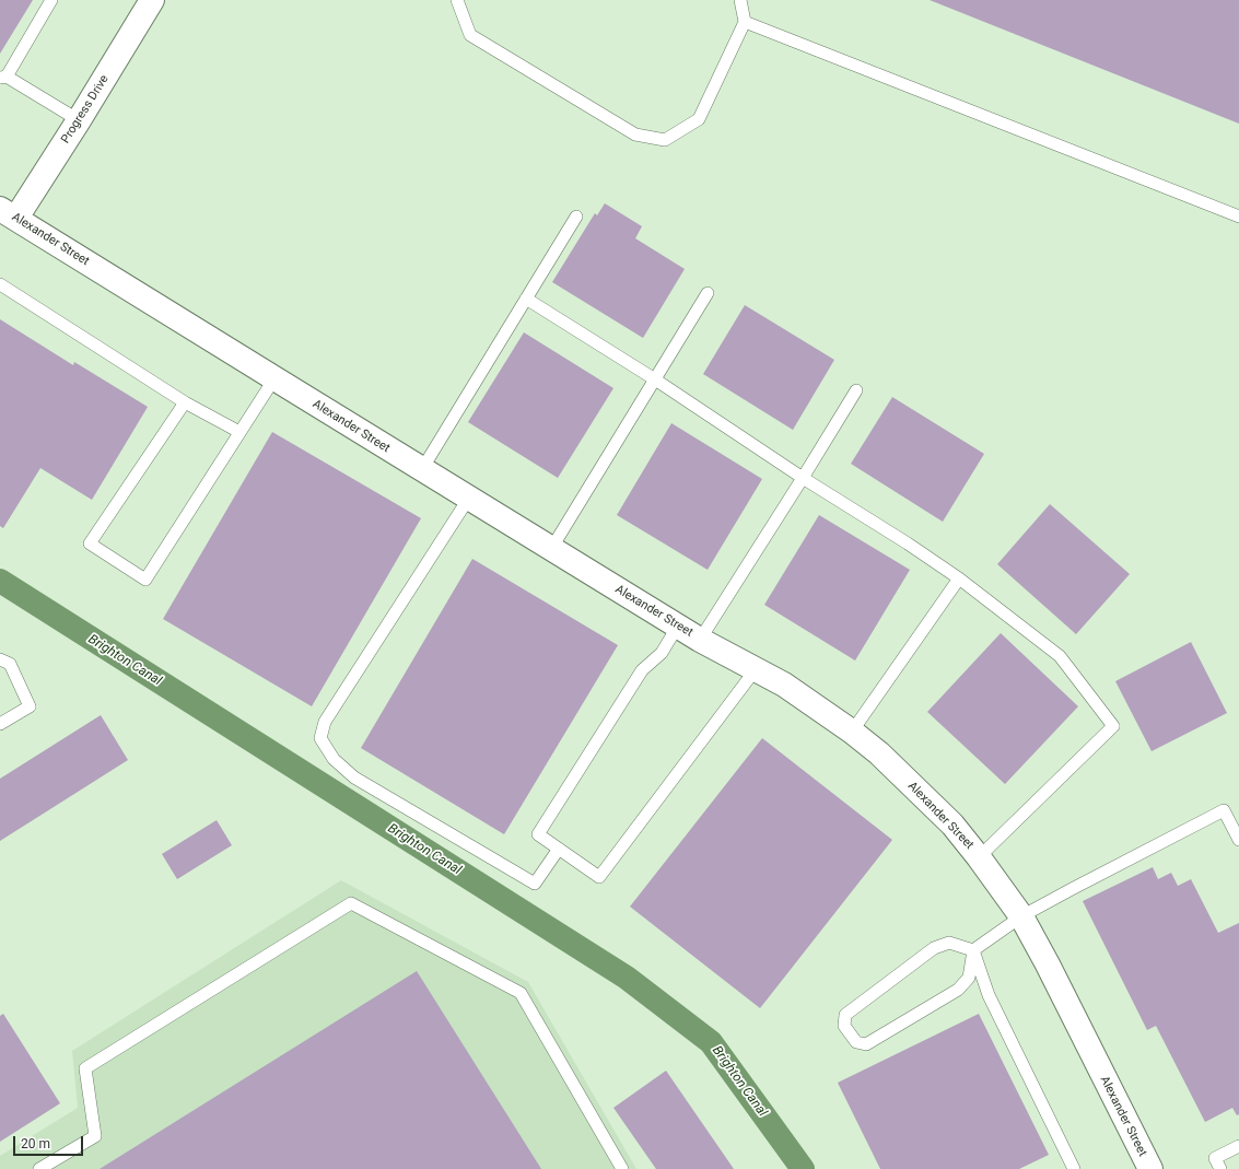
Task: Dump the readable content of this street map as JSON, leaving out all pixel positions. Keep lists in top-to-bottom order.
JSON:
{
  "streets": {
    "street": ["Progress Drive", "Alexander Street"]
  },
  "crossings": [
    ["Progress Drive", "Alexander Street"]
  ],
  "water": ["Brighton Canal"],
  "scale_bar": "20 m"
}
